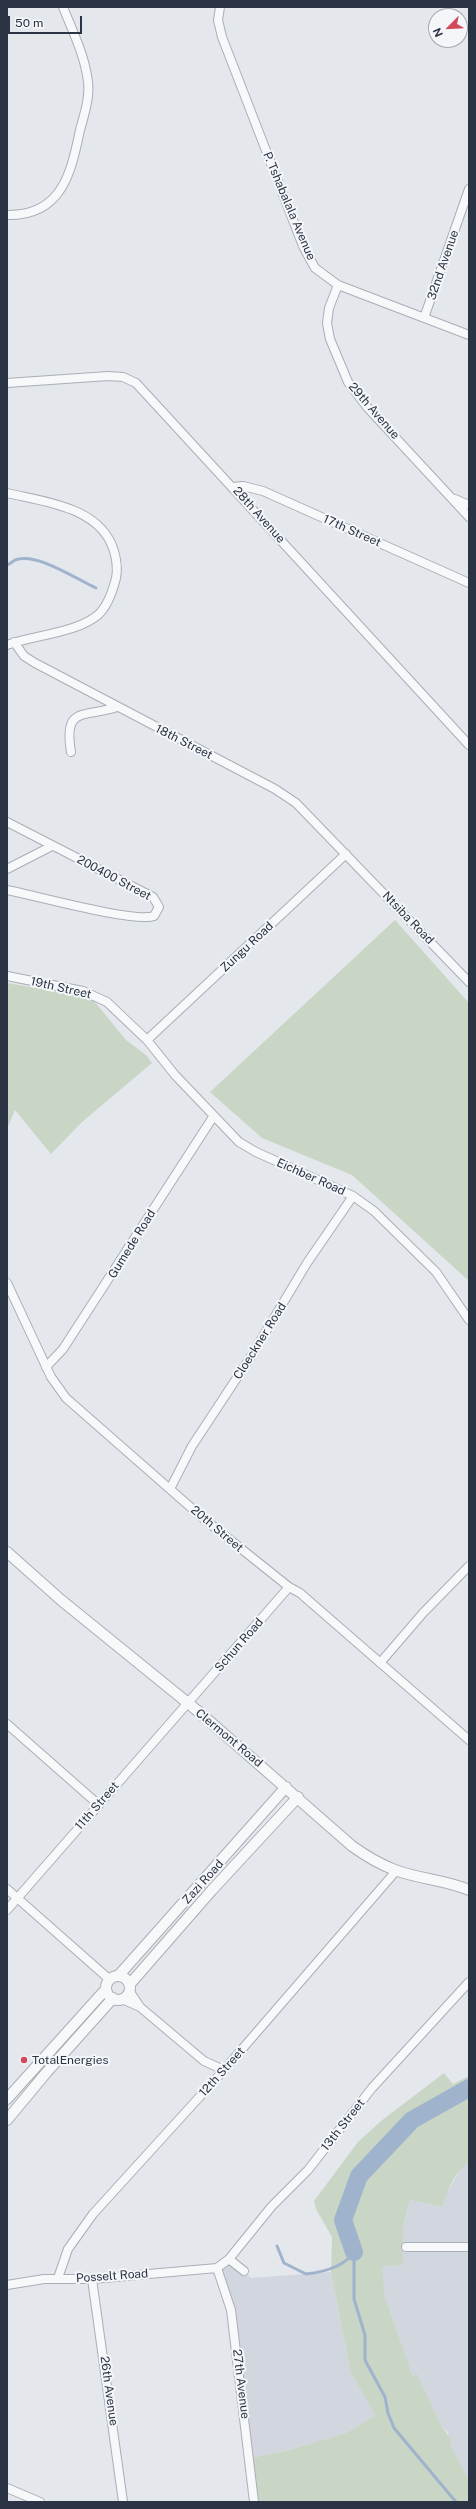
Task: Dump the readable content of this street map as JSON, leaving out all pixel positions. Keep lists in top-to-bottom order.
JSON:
{
  "streets": {
    "street": [
      "P. Tshabalala Avenue",
      "32nd Avenue",
      "29th Avenue",
      "28th Avenue",
      "17th Street",
      "18th Street",
      "200400 Street",
      "Ntsiba Road",
      "Zungu Road",
      "19th Street",
      "Eichber Road",
      "Gumede Road",
      "Cloeckner Road",
      "20th Street",
      "Schun Road",
      "Clermont Road",
      "11th Street",
      "Zazi Road",
      "12th Street",
      "13th Street",
      "Posselt Road",
      "27th Avenue",
      "26th Avenue"
    ]
  },
  "crossings": [
    ["P. Tshabalala Avenue", "32nd Avenue"],
    ["P. Tshabalala Avenue", "29th Avenue"],
    ["28th Avenue", "17th Street"],
    ["18th Street", "Ntsiba Road"],
    ["18th Street", "Zungu Road"],
    ["Ntsiba Road", "Zungu Road"],
    ["Zungu Road", "19th Street"],
    ["Zungu Road", "Eichber Road"],
    ["19th Street", "Eichber Road"],
    ["Eichber Road", "Gumede Road"],
    ["Eichber Road", "Cloeckner Road"],
    ["Gumede Road", "20th Street"],
    ["Cloeckner Road", "20th Street"],
    ["20th Street", "Schun Road"],
    ["Schun Road", "Clermont Road"],
    ["Schun Road", "11th Street"],
    ["Clermont Road", "11th Street"],
    ["Clermont Road", "Zazi Road"],
    ["Clermont Road", "12th Street"],
    ["12th Street", "Posselt Road"],
    ["13th Street", "Posselt Road"],
    ["13th Street", "27th Avenue"],
    ["Posselt Road", "27th Avenue"],
    ["Posselt Road", "26th Avenue"]
  ],
  "places": ["TotalEnergies"],
  "scale_bar": "50 m",
  "north": "bottom left"
}
